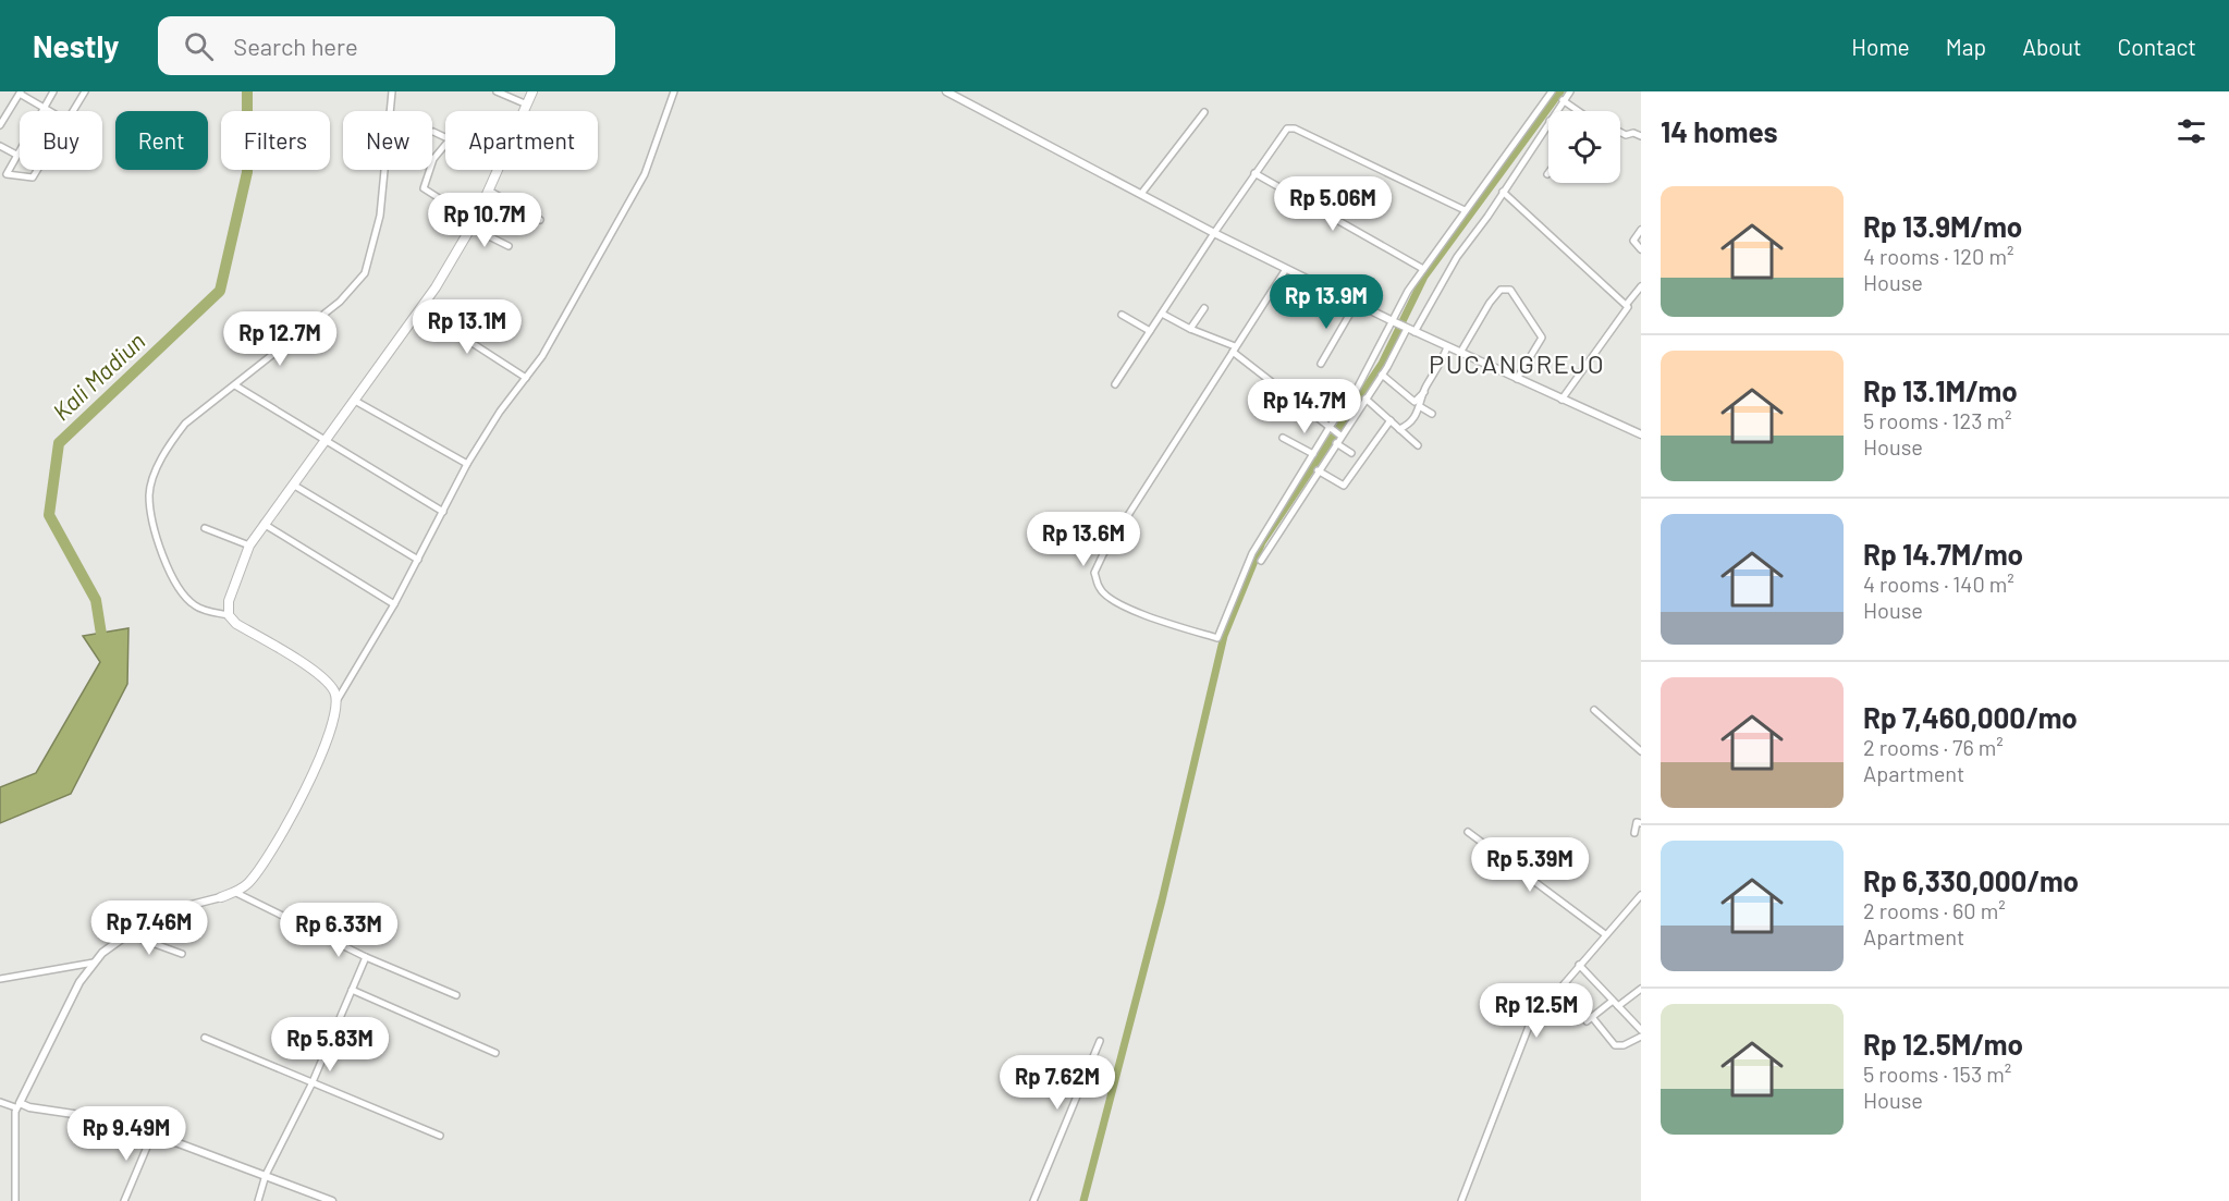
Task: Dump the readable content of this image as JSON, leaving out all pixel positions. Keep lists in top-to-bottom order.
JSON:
{
  "districts": ["PUCANGREJO"],
  "water": ["Kali Madiun"],
  "page": {
    "header": "Nestly",
    "search": "Search here",
    "nav": [
      "Home",
      "Map",
      "About",
      "Contact"
    ],
    "heading": "14 homes",
    "chip": [
      "Buy",
      "Rent",
      "Filters",
      "New",
      "Apartment"
    ],
    "list": [
      {
        "name": "Rp 13.9M/mo",
        "note": "4 rooms · 120 m² · House"
      },
      {
        "name": "Rp 13.1M/mo",
        "note": "5 rooms · 123 m² · House"
      },
      {
        "name": "Rp 14.7M/mo",
        "note": "4 rooms · 140 m² · House"
      },
      {
        "name": "Rp 7,460,000/mo",
        "note": "2 rooms · 76 m² · Apartment"
      },
      {
        "name": "Rp 6,330,000/mo",
        "note": "2 rooms · 60 m² · Apartment"
      },
      {
        "name": "Rp 12.5M/mo",
        "note": "5 rooms · 153 m² · House"
      }
    ],
    "price": [
      "Rp 5.06M",
      "Rp 10.7M",
      "Rp 13.9M",
      "Rp 13.1M",
      "Rp 12.7M",
      "Rp 14.7M",
      "Rp 13.6M",
      "Rp 5.39M",
      "Rp 7.46M",
      "Rp 6.33M",
      "Rp 12.5M",
      "Rp 5.83M",
      "Rp 7.62M",
      "Rp 9.49M"
    ]
  }
}
